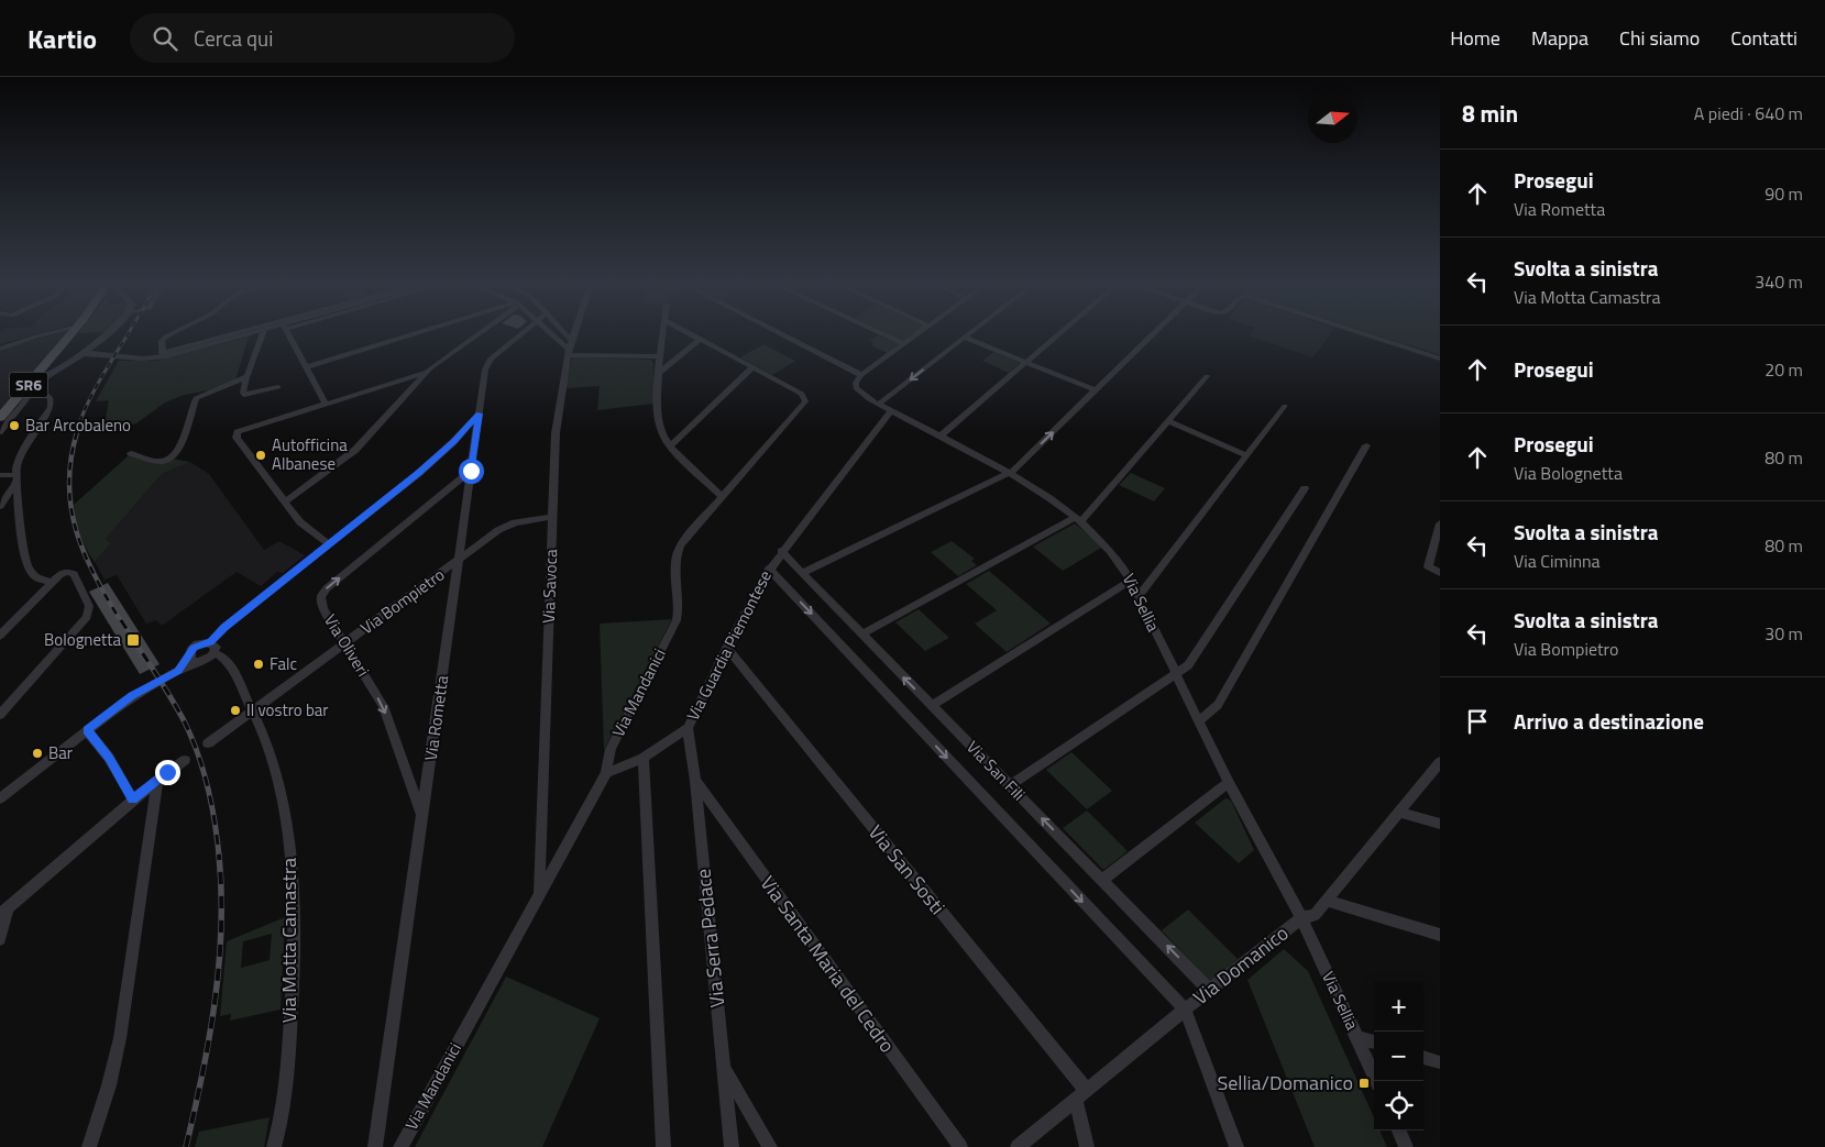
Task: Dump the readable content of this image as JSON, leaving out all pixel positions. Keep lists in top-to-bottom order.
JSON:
{
  "streets": {
    "main road": ["SR6"],
    "street": [
      "Via Savoca",
      "Via Bompietro",
      "Via Sellia",
      "Via Oliveri",
      "Via Guardia Piemontese",
      "Via Mandanici",
      "Via Rometta",
      "Via San Fili",
      "Via San Sosti",
      "Via Serra Pedace",
      "Via Motta Camastra",
      "Via Santa Maria del Cedro",
      "Via Domanico"
    ]
  },
  "crossings": [
    ["Via Savoca", "Via Bompietro"],
    ["Via Savoca", "Via Mandanici"],
    ["Via Bompietro", "Via Oliveri"],
    ["Via Bompietro", "Via Rometta"],
    ["Via Bompietro", "Via Motta Camastra"],
    ["Via Sellia", "Via Guardia Piemontese"],
    ["Via Sellia", "Via Domanico"],
    ["Via Oliveri", "Via Rometta"],
    ["Via Guardia Piemontese", "Via Mandanici"],
    ["Via Guardia Piemontese", "Via San Fili"],
    ["Via Guardia Piemontese", "Via San Sosti"],
    ["Via Guardia Piemontese", "Via Serra Pedace"],
    ["Via San Fili", "Via Domanico"],
    ["Via San Sosti", "Via Domanico"],
    ["Via Serra Pedace", "Via Santa Maria del Cedro"]
  ],
  "places": {
    "other": [
      "Bar Arcobaleno",
      "Autofficina Albanese",
      "Falc",
      "Il vostro bar",
      "Bar"
    ],
    "transit": ["Bolognetta", "Sellia/Domanico"]
  },
  "north": "right",
  "page": {
    "header": "Kartio",
    "search": "Cerca qui",
    "nav": [
      "Home",
      "Mappa",
      "Chi siamo",
      "Contatti"
    ],
    "heading": ["8 min", "A piedi · 640 m"],
    "list": [
      ["Prosegui", "Via Rometta", "90 m"],
      ["Svolta a sinistra", "Via Motta Camastra", "340 m"],
      ["Prosegui", "20 m"],
      ["Prosegui", "Via Bolognetta", "80 m"],
      ["Svolta a sinistra", "Via Ciminna", "80 m"],
      ["Svolta a sinistra", "Via Bompietro", "30 m"],
      "Arrivo a destinazione"
    ],
    "map_buttons": ["+", "−"]
  }
}
